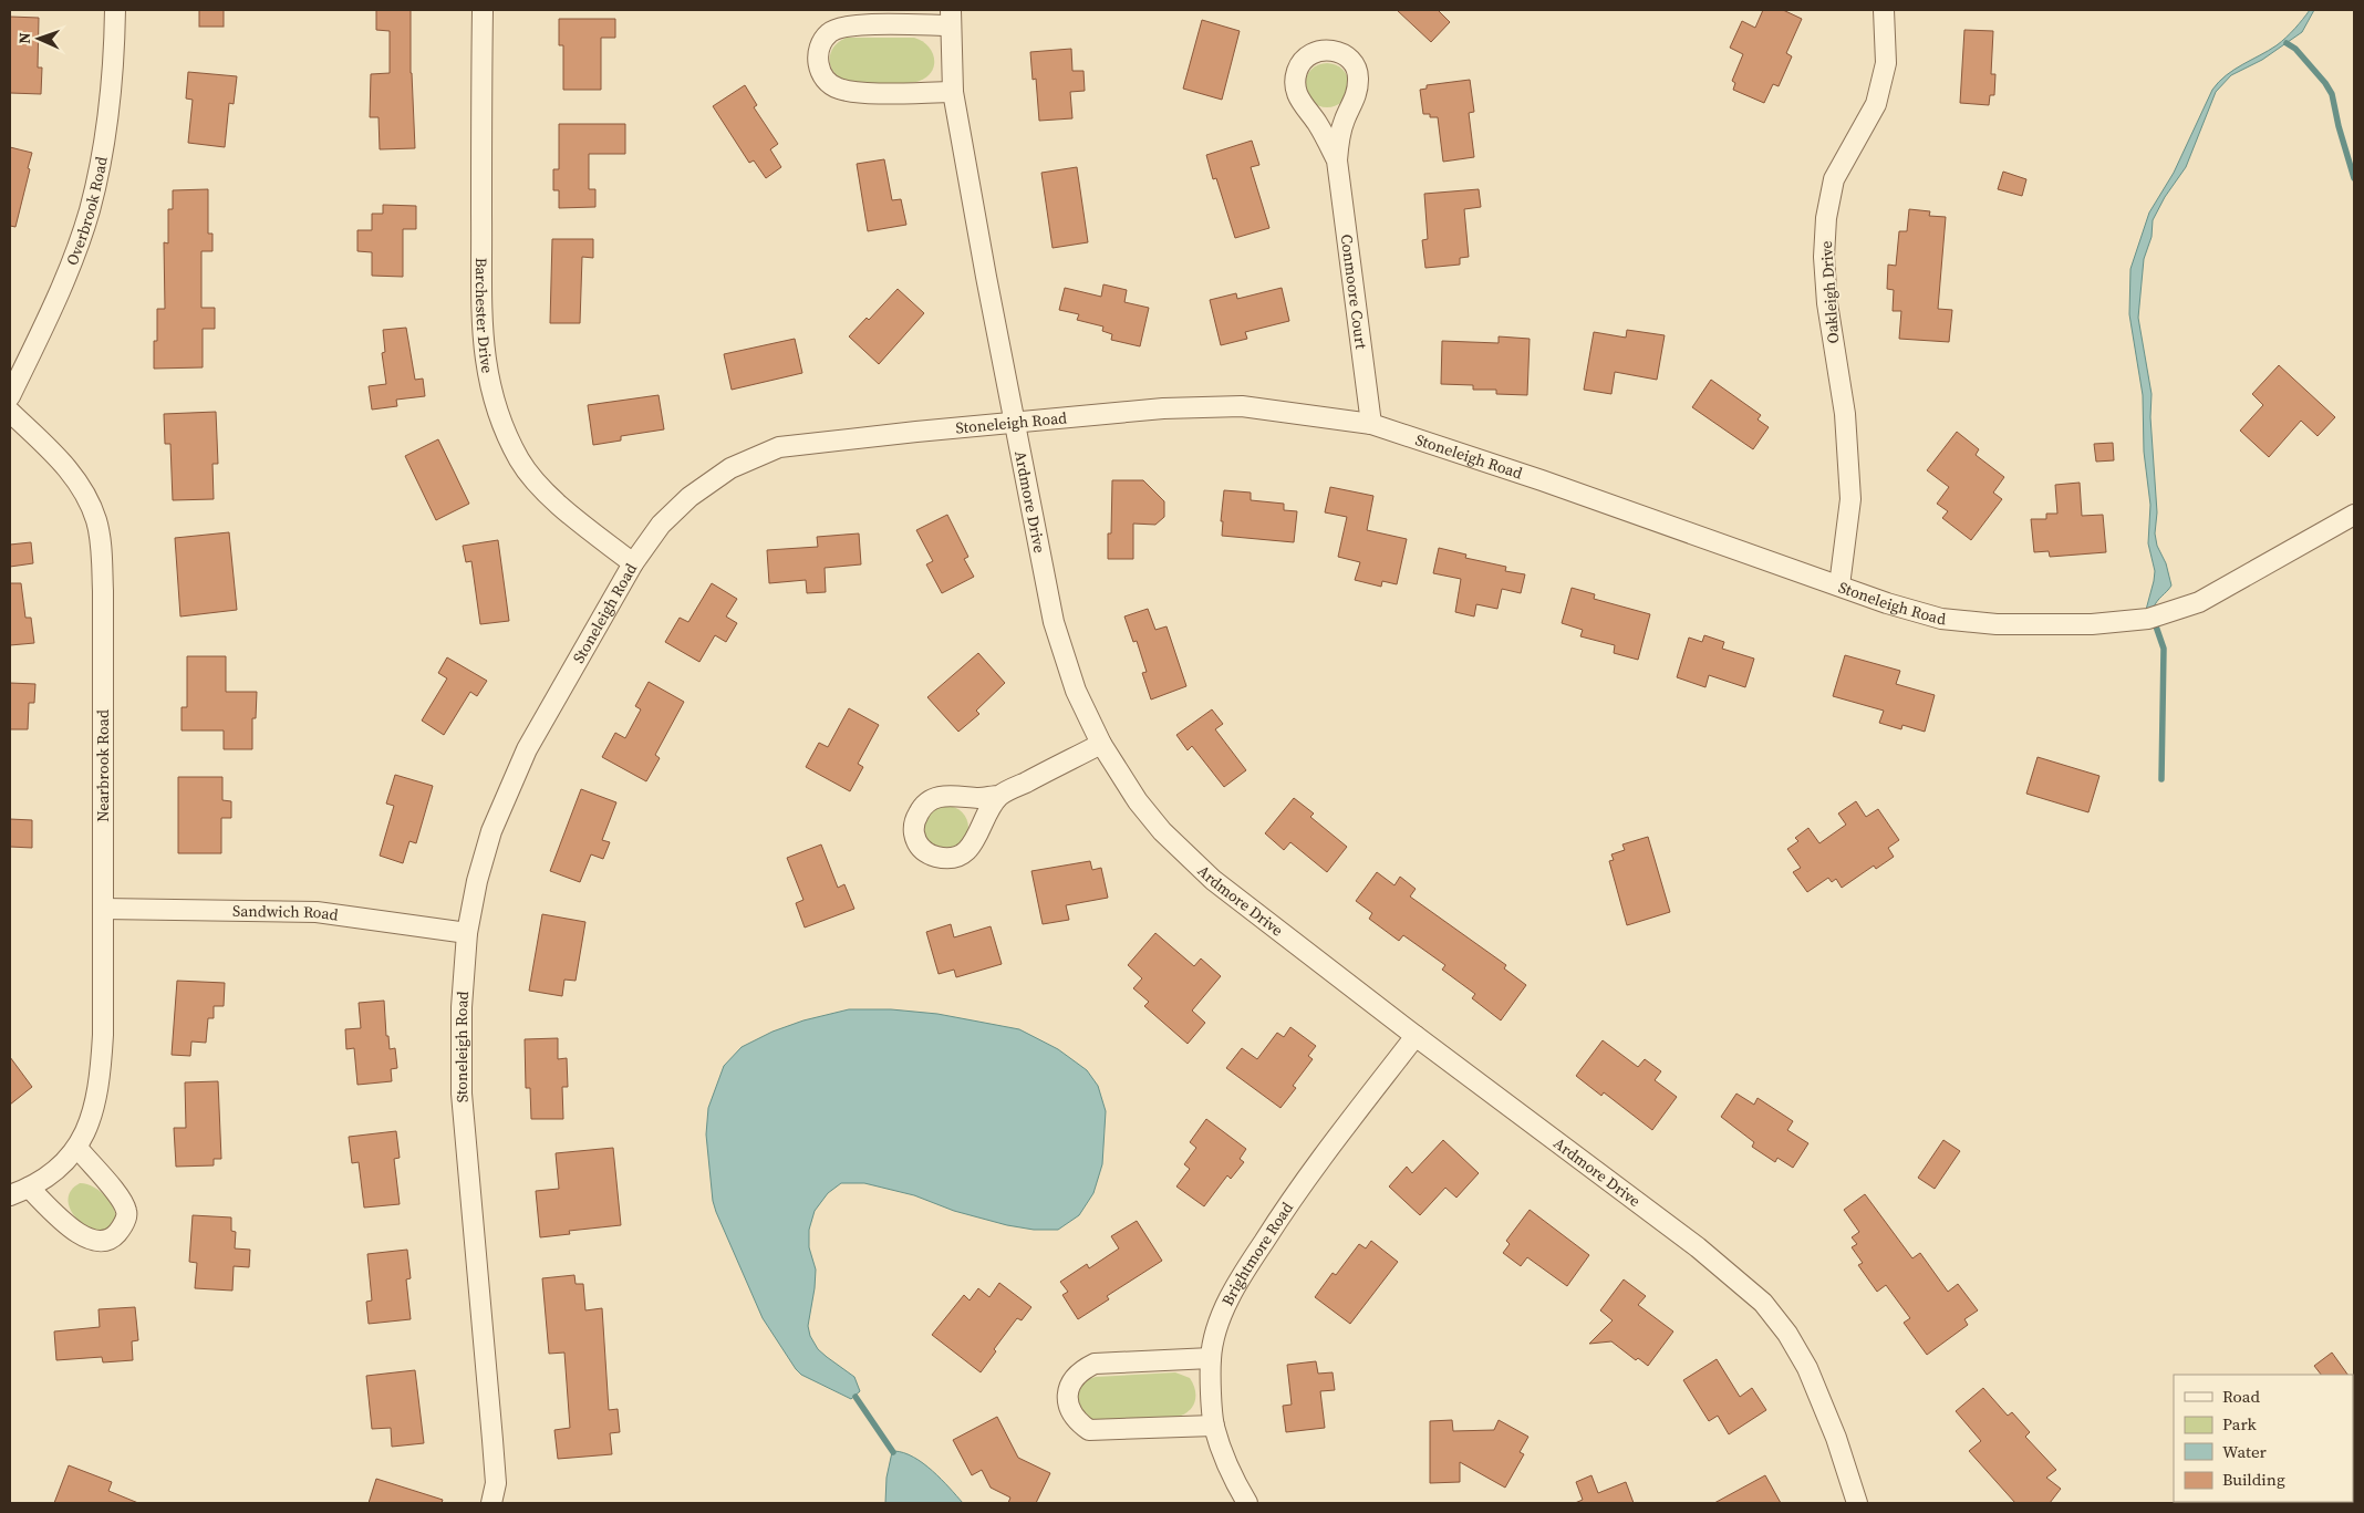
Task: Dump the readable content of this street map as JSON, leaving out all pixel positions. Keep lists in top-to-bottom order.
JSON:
{
  "streets": {
    "street": [
      "Overbrook Road",
      "Conmoore Court",
      "Oakleigh Drive",
      "Barchester Drive",
      "Stoneleigh Road",
      "Ardmore Drive",
      "Nearbrook Road",
      "Sandwich Road",
      "Brightmore Road"
    ]
  },
  "crossings": [
    ["Conmoore Court", "Stoneleigh Road"],
    ["Oakleigh Drive", "Stoneleigh Road"],
    ["Barchester Drive", "Stoneleigh Road"],
    ["Stoneleigh Road", "Ardmore Drive"],
    ["Stoneleigh Road", "Sandwich Road"],
    ["Ardmore Drive", "Brightmore Road"],
    ["Nearbrook Road", "Sandwich Road"]
  ],
  "legend": [
    "Road",
    "Park",
    "Water",
    "Building"
  ],
  "north": "left"
}
